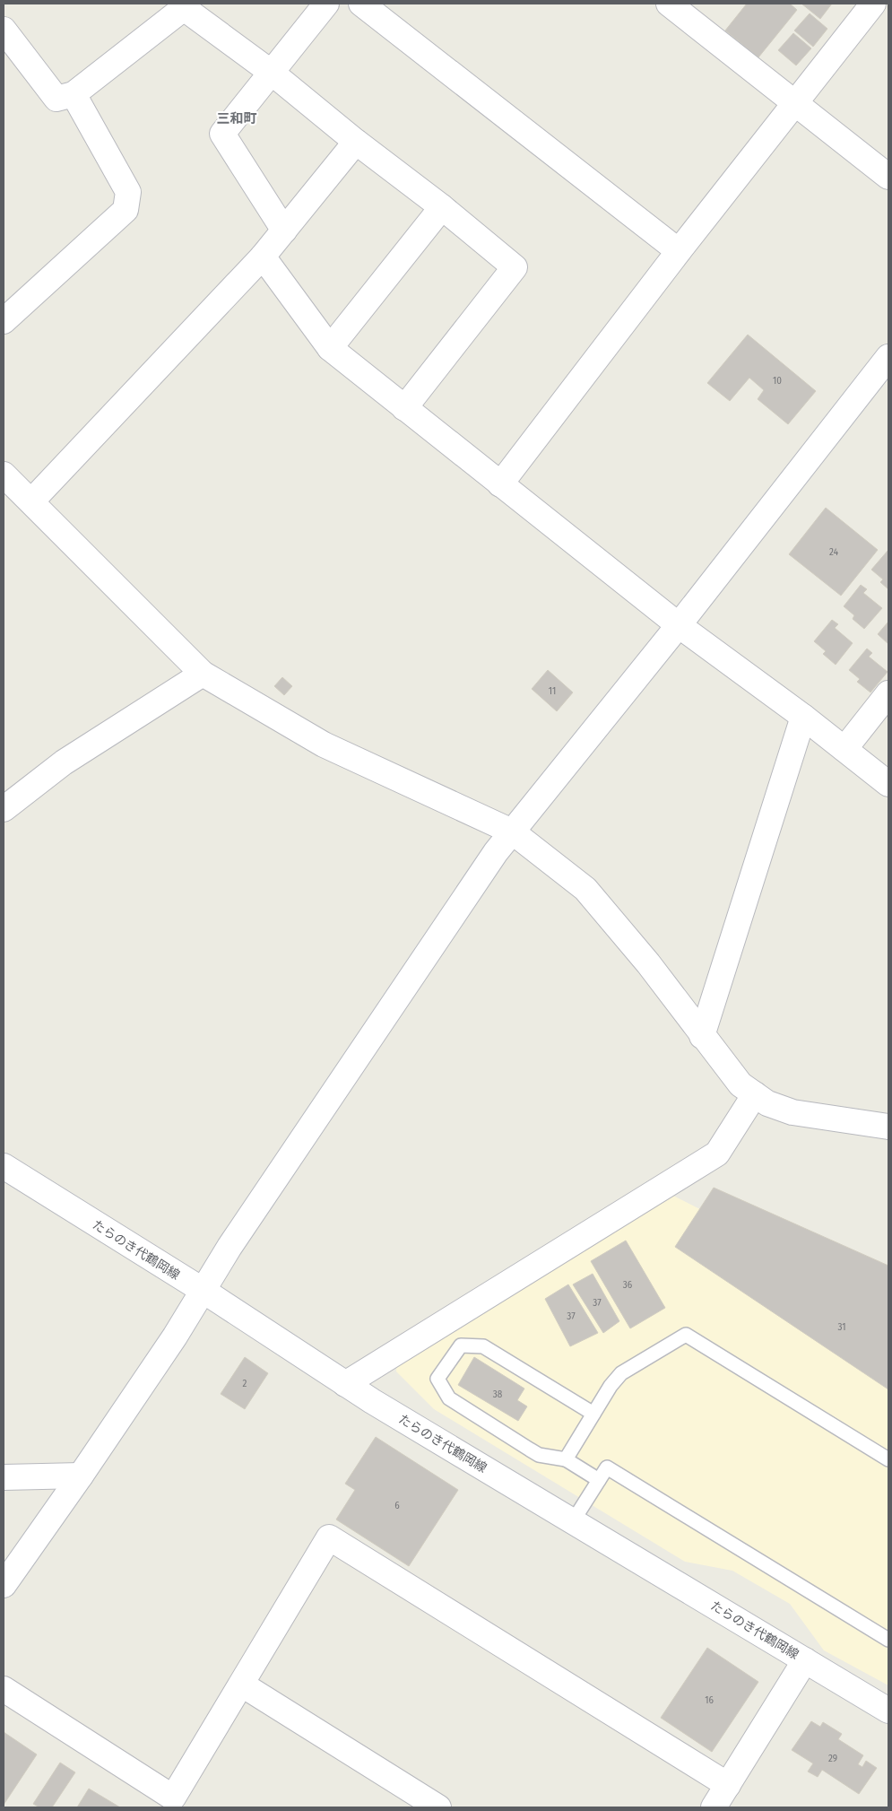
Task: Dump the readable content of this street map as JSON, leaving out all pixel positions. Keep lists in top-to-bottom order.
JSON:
{
  "streets": {
    "street": ["たらのき代鶴岡線"]
  },
  "districts": ["三和町"],
  "house_numbers": [
    "10",
    "24",
    "11",
    "36",
    "37",
    "37",
    "31",
    "2",
    "38",
    "6",
    "16",
    "29"
  ]
}
